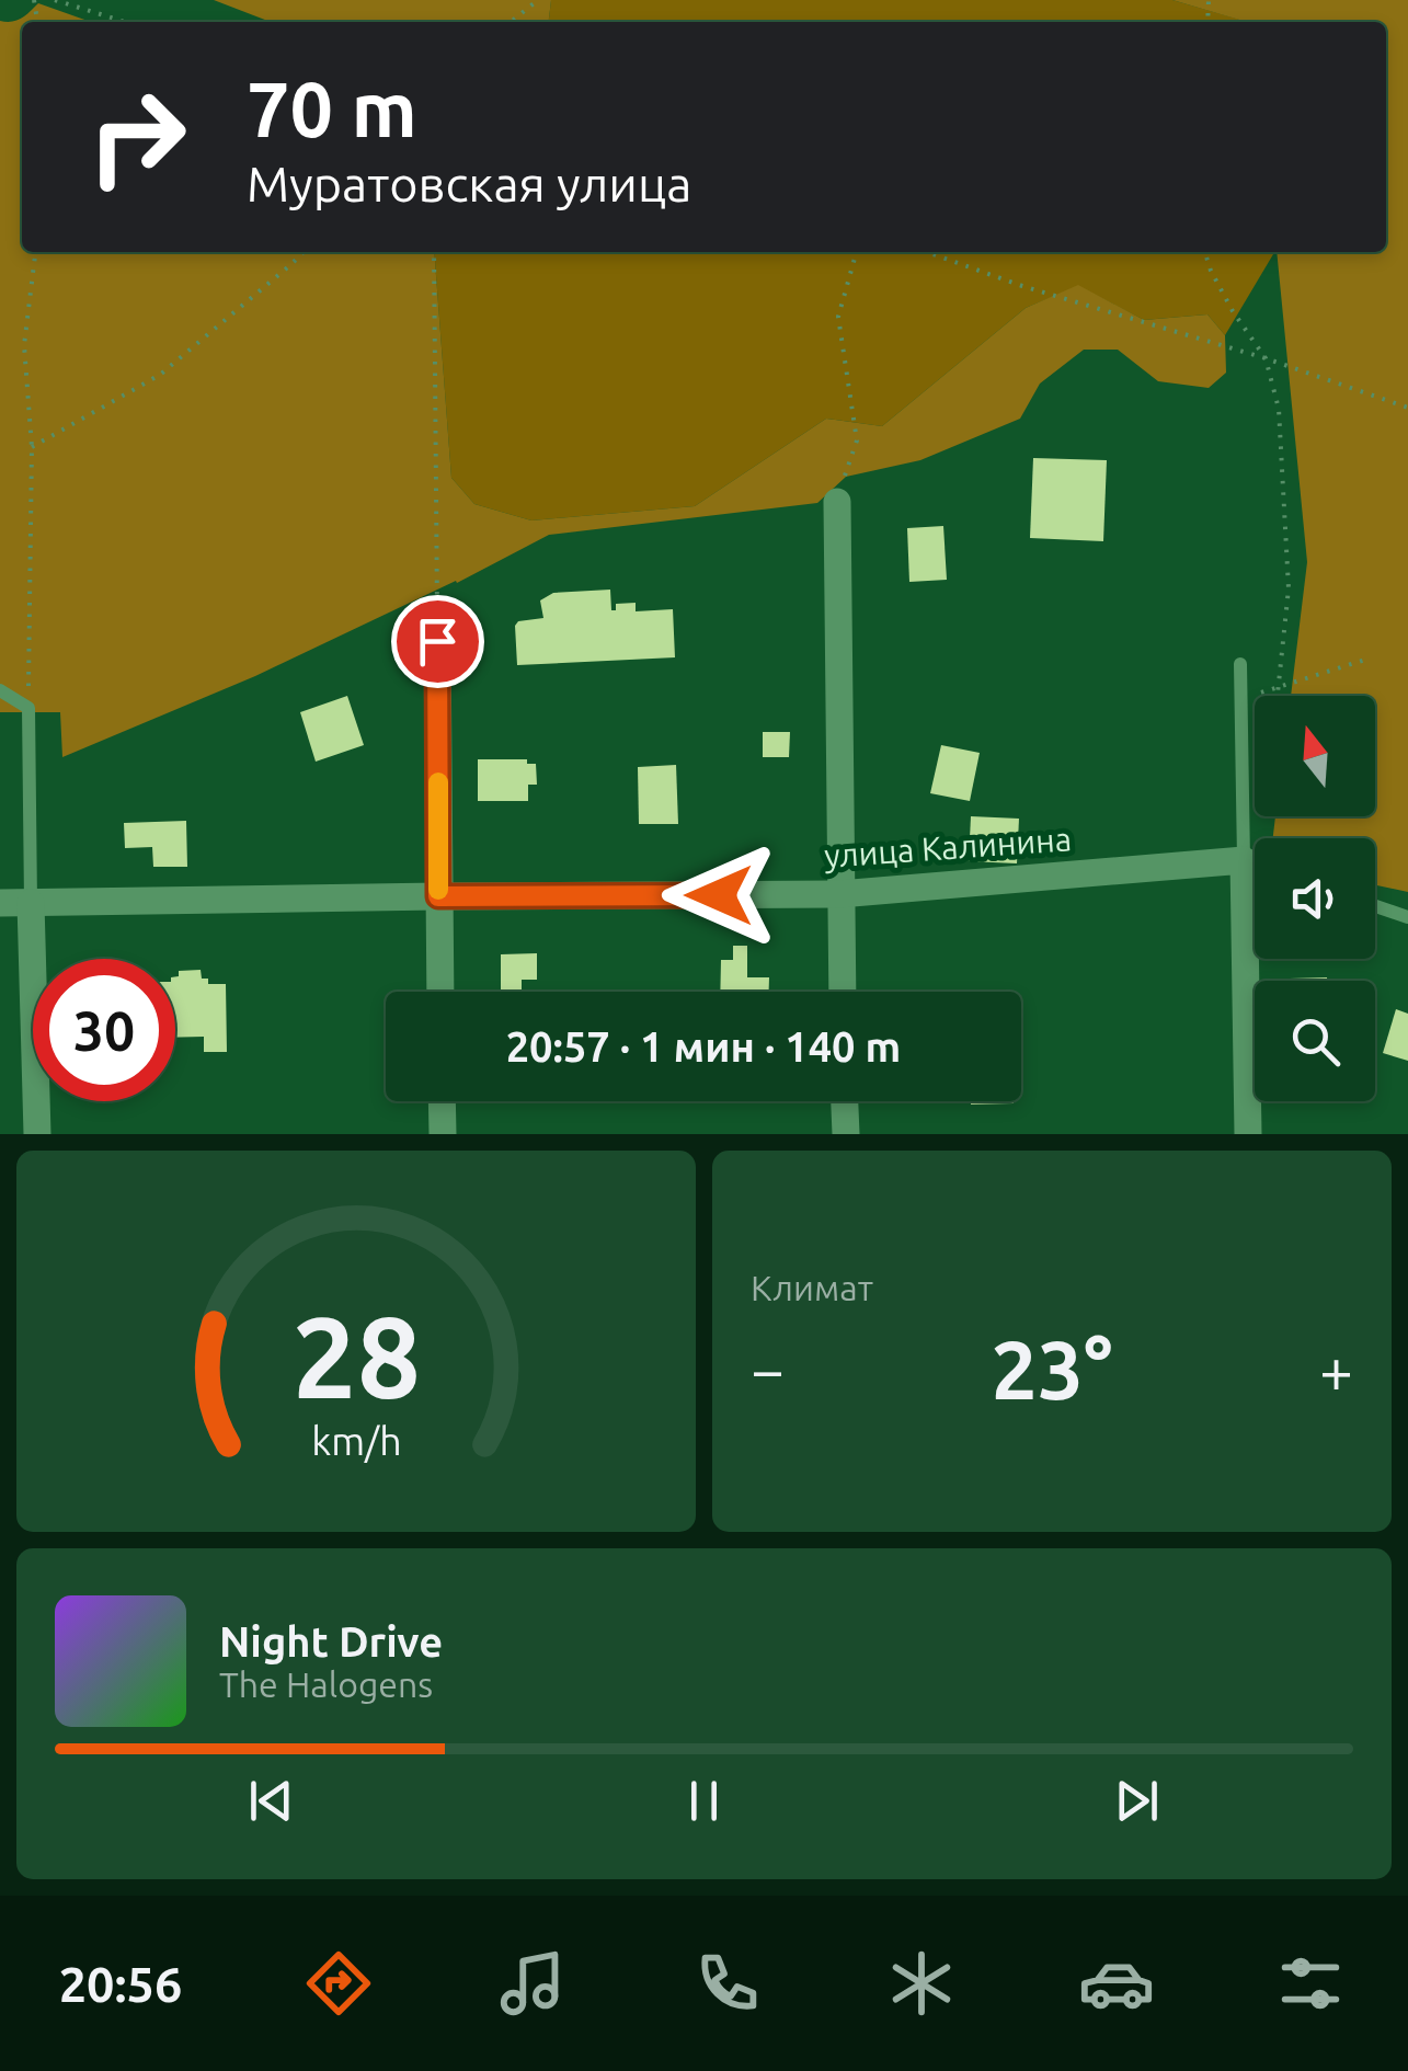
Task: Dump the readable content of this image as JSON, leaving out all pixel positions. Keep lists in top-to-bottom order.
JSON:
{
  "streets": {
    "street": ["улица Калинина"]
  },
  "north": "top",
  "page": {
    "turn": ["70 m", "Муратовская улица"],
    "limit": "30",
    "trip": "20:57 · 1 мин · 140 m",
    "tile": "Климат",
    "heat": ["−", "23°", "+"],
    "song": ["Night Drive", "The Halogens"],
    "tabs": "20:56",
    "gauge": ["28", "km/h"]
  }
}
